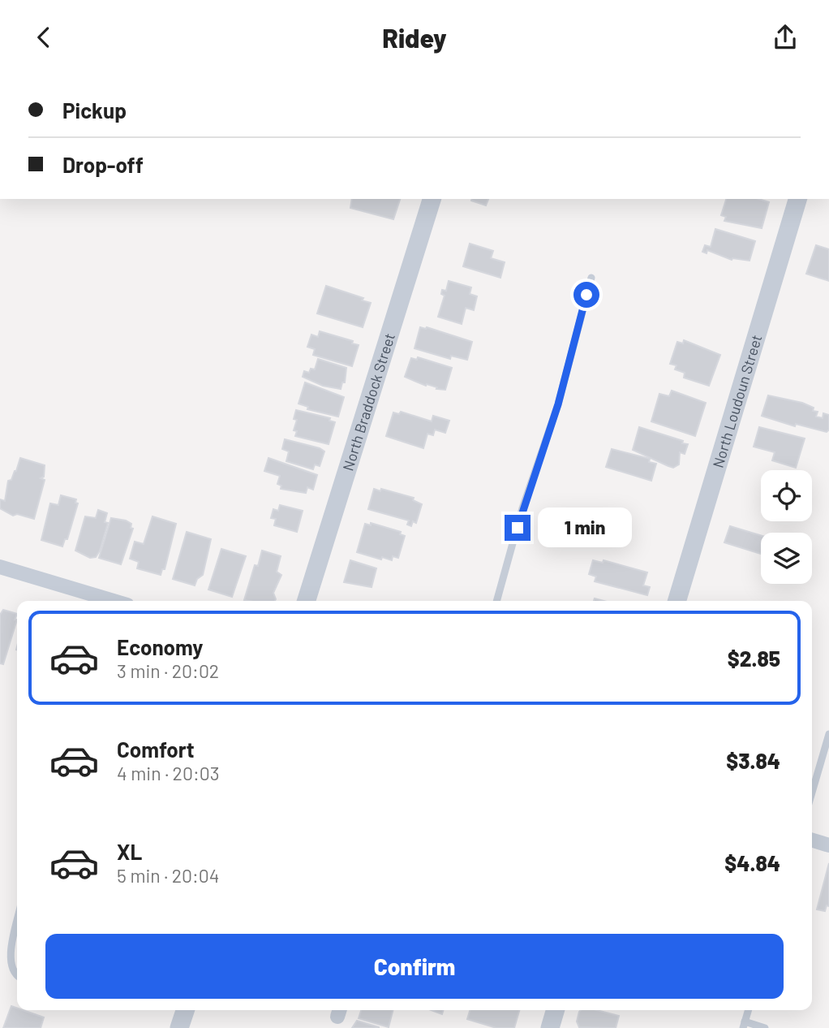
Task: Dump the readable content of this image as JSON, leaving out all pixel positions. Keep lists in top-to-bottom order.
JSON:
{
  "streets": {
    "street": ["North Braddock Street", "North Loudoun Street"]
  },
  "page": {
    "header": "Ridey",
    "banner": ["Pickup", "Drop-off"],
    "bubble": "1 min",
    "list": [
      {
        "name": "Economy",
        "note": "3 min · 20:02",
        "value": "$2.85"
      },
      {
        "name": "Comfort",
        "note": "4 min · 20:03",
        "value": "$3.84"
      },
      {
        "name": "XL",
        "note": "5 min · 20:04",
        "value": "$4.84"
      }
    ],
    "buttons": "Confirm"
  }
}
